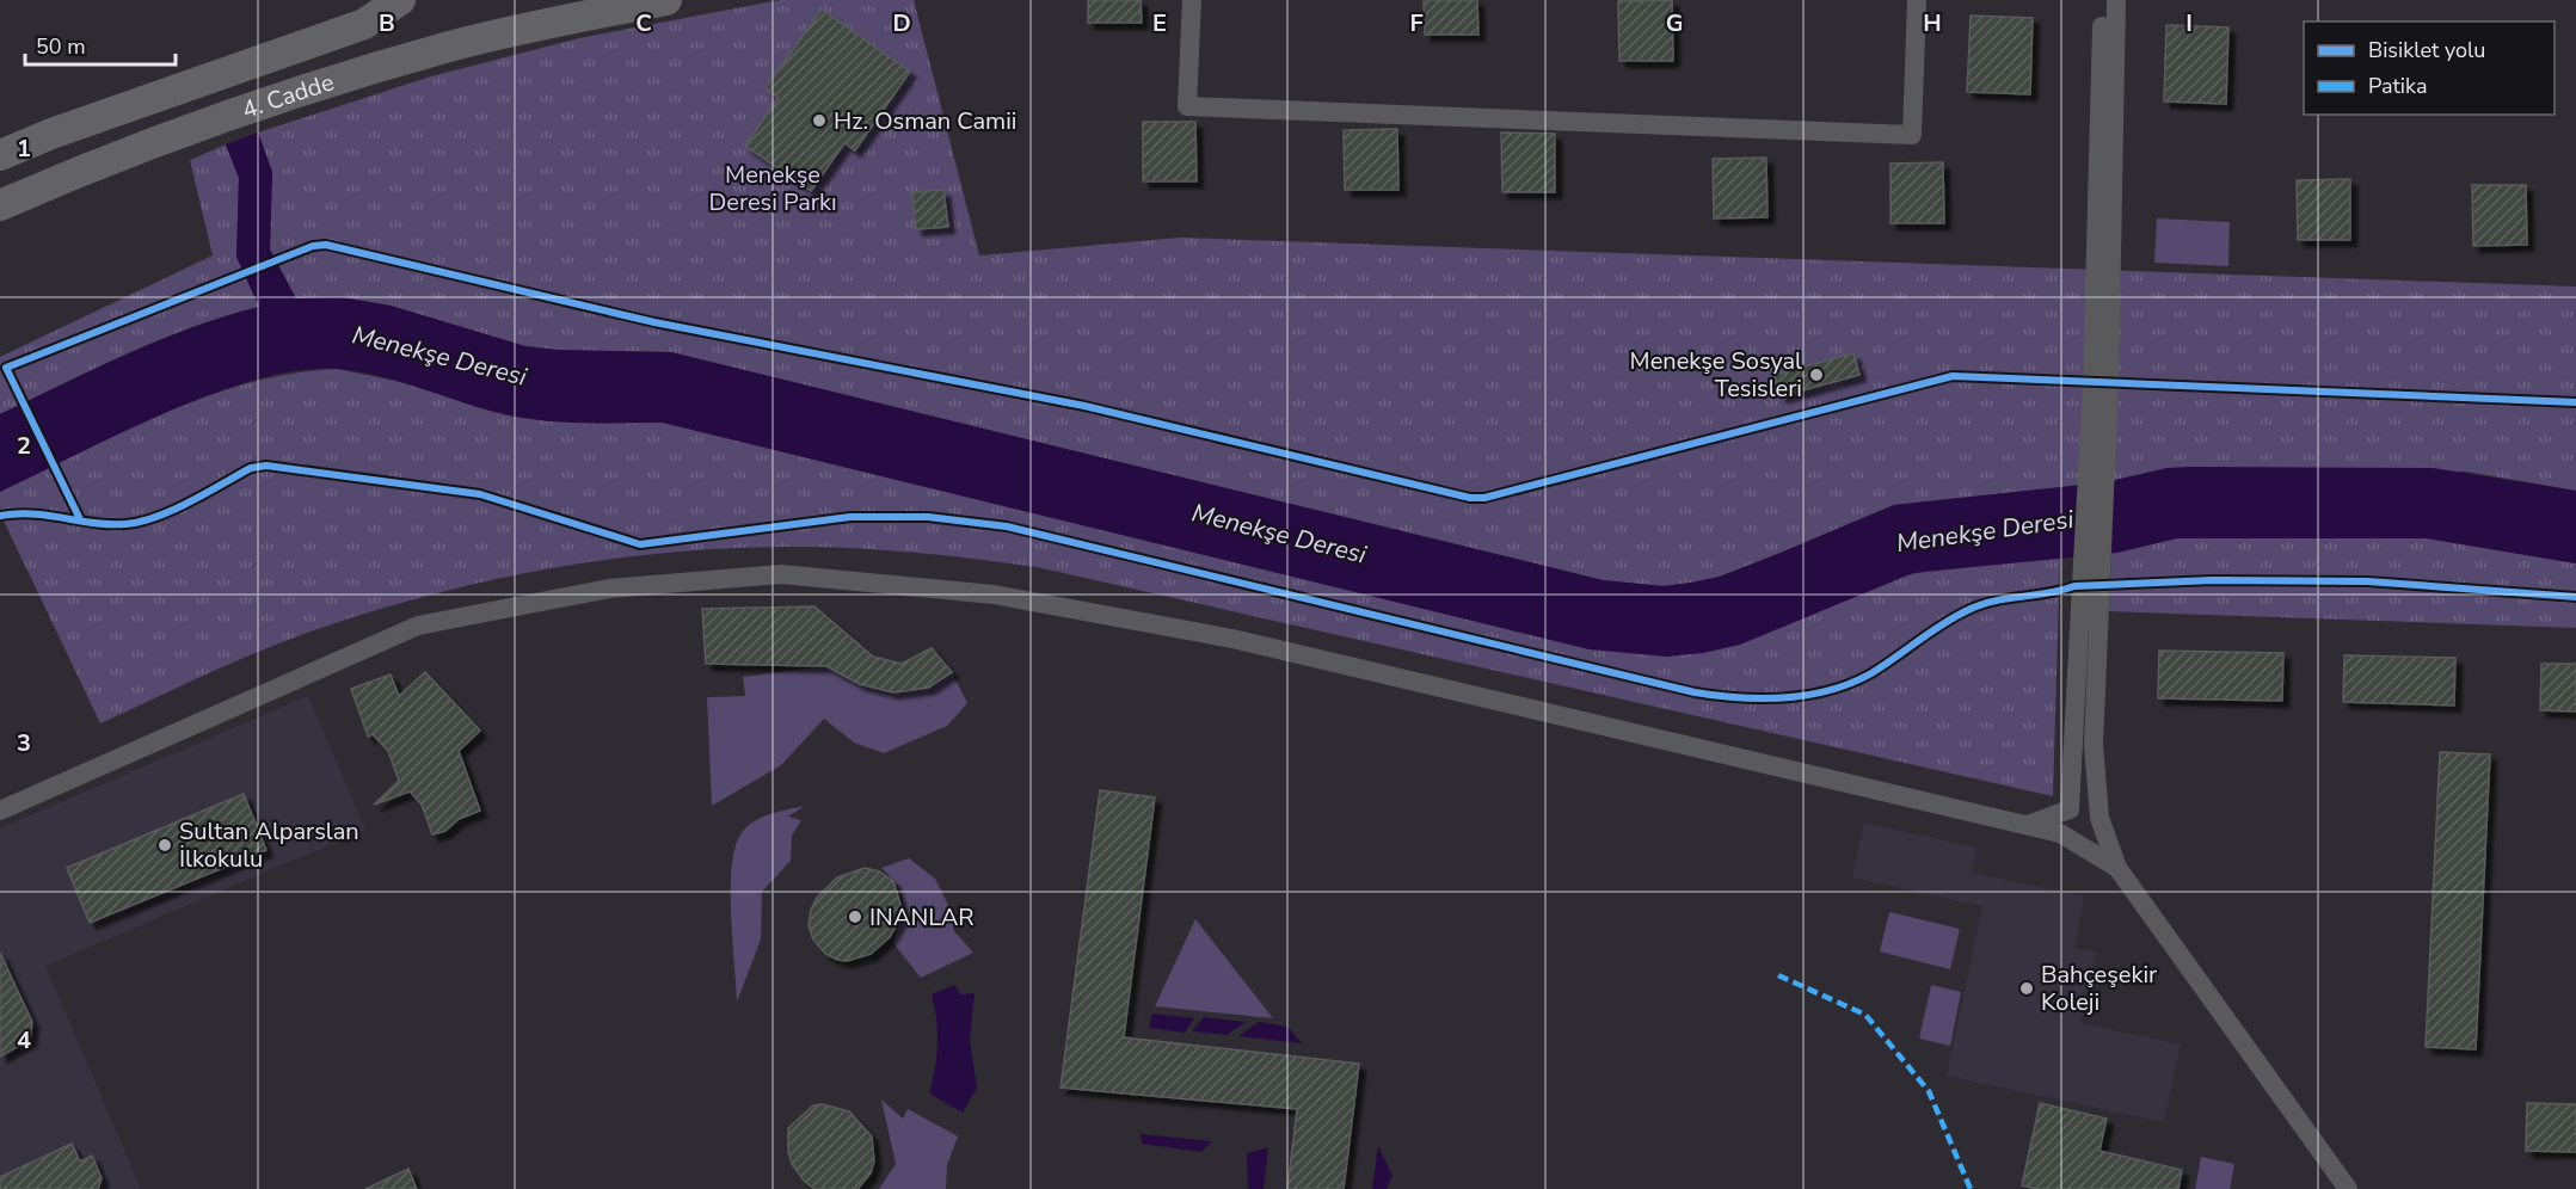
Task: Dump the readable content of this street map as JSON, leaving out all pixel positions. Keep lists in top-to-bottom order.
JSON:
{
  "streets": {
    "main road": ["4. Cadde"]
  },
  "water": ["Menekşe Deresi"],
  "parks": ["Menekşe Deresi Parkı"],
  "places": [
    "Hz. Osman Camii",
    "Menekşe Sosyal Tesisleri",
    "Sultan Alparslan İlkokulu",
    "INANLAR",
    "Bahçeşekir Koleji"
  ],
  "legend": ["Bisiklet yolu", "Patika"],
  "scale_bar": "50 m",
  "grid": {
    "columns": [
      "B",
      "C",
      "D",
      "E",
      "F",
      "G",
      "H",
      "I"
    ],
    "rows": [
      "1",
      "2",
      "3",
      "4"
    ]
  }
}
